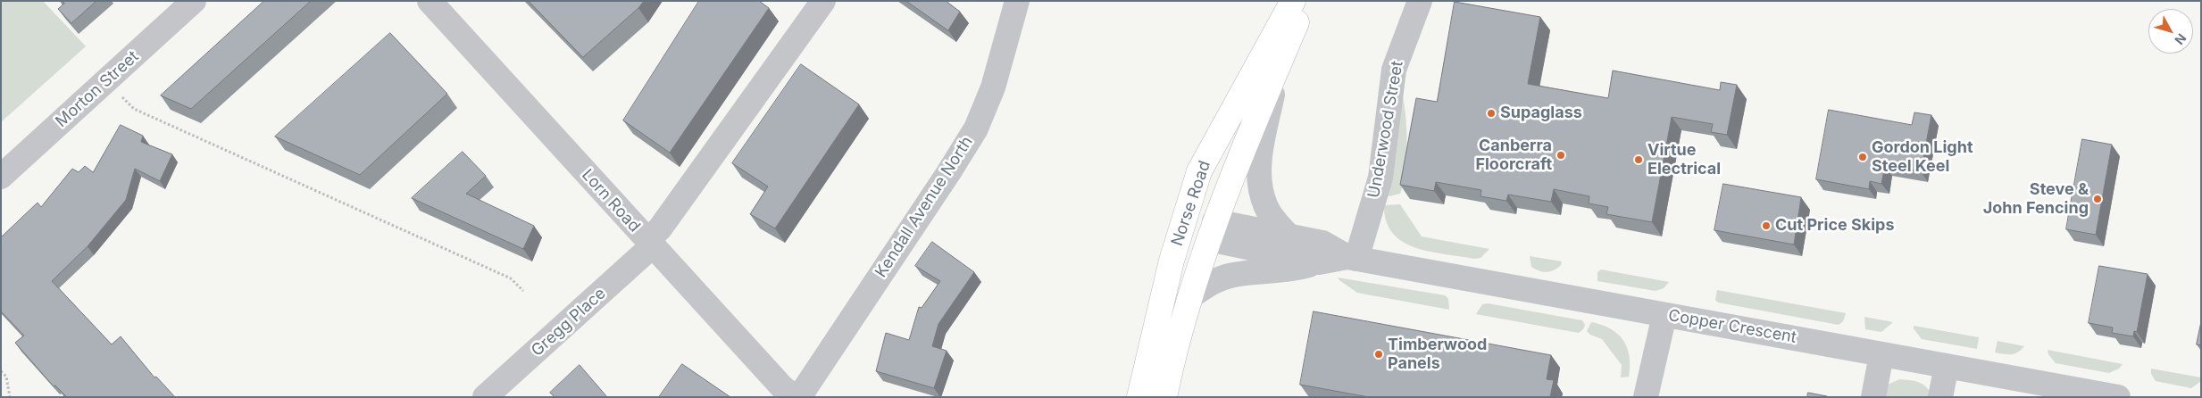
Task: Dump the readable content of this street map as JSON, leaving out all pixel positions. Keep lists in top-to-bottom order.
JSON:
{
  "streets": {
    "main road": ["Norse Road"],
    "street": [
      "Morton Street",
      "Underwood Street",
      "Lorn Road",
      "Kendall Avenue North",
      "Gregg Place",
      "Copper Crescent"
    ]
  },
  "crossings": [
    ["Underwood Street", "Copper Crescent"],
    ["Lorn Road", "Gregg Place"],
    ["Norse Road", "Copper Crescent"]
  ],
  "places": [
    "Supaglass",
    "Canberra Floorcraft",
    "Gordon Light Steel Keel",
    "Virtue Electrical",
    "Steve & John Fencing",
    "Cut Price Skips",
    "Timberwood Panels"
  ],
  "north": "bottom right"
}
